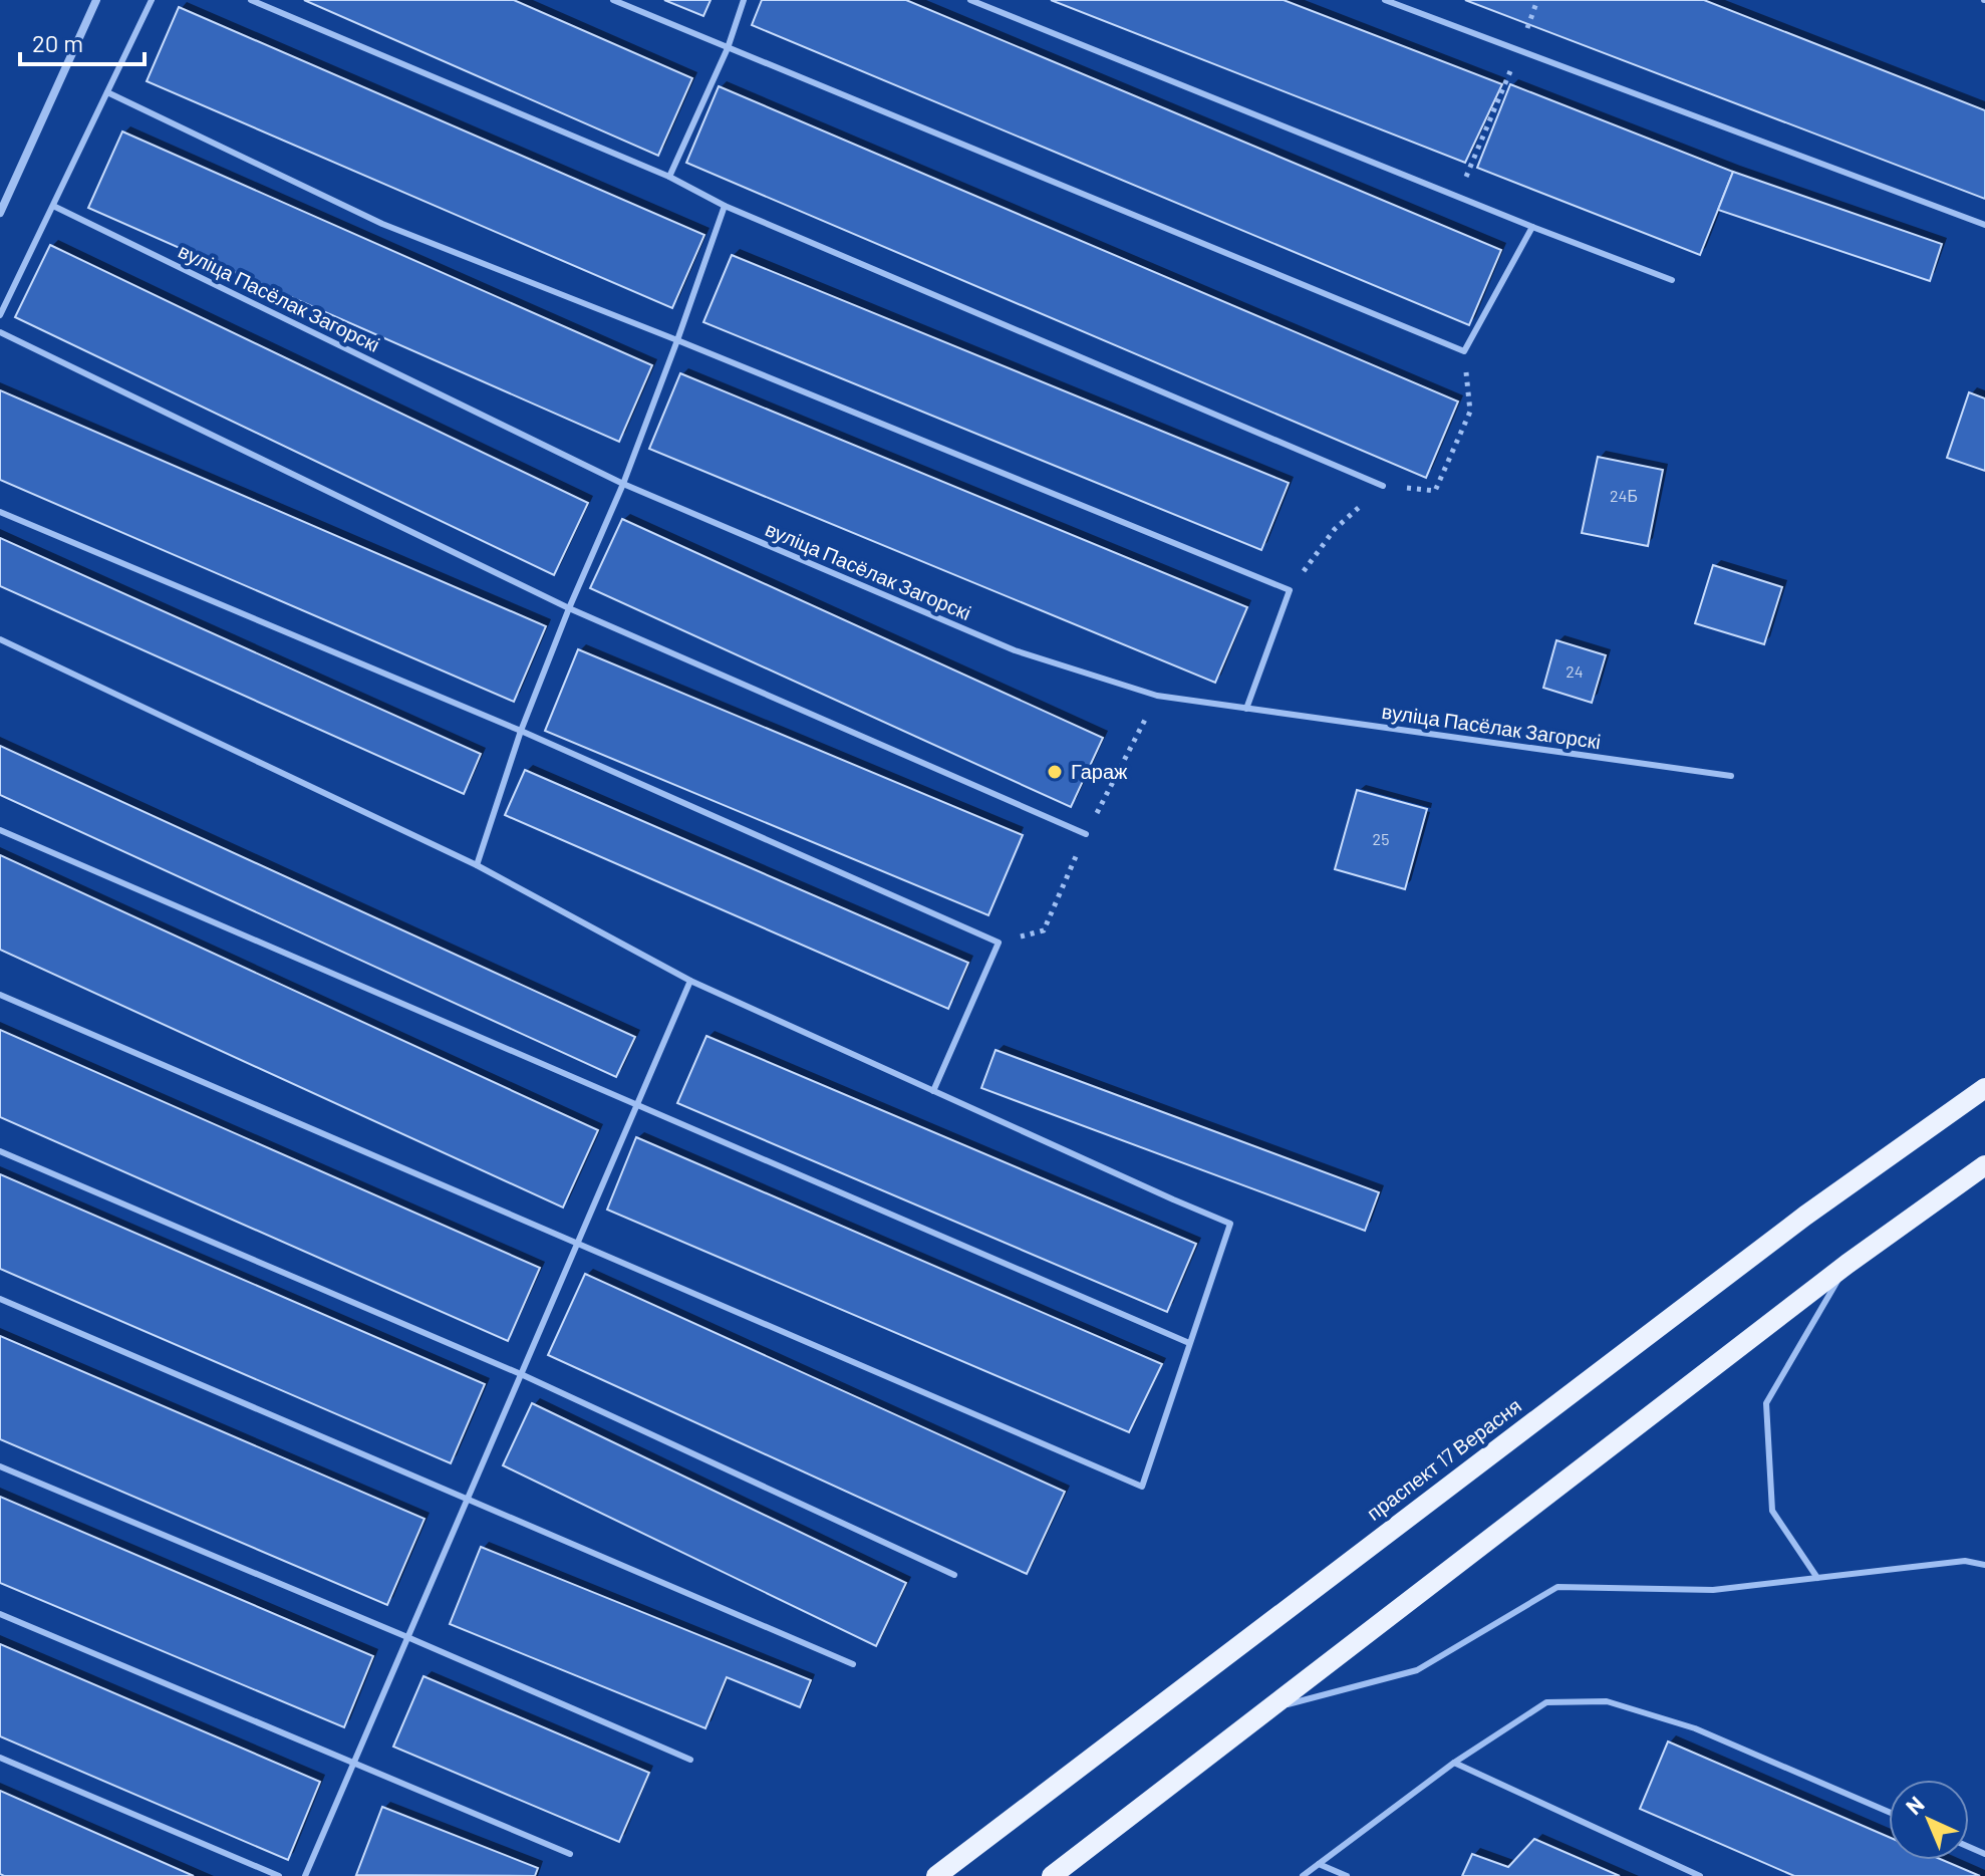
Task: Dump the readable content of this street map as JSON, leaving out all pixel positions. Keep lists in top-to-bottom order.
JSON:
{
  "streets": {
    "main road": ["праспект 17 Верасня"],
    "lane": ["вуліца Пасёлак Загорскі"]
  },
  "places": ["Гараж"],
  "house_numbers": ["24Б", "24", "25"],
  "scale_bar": "20 m",
  "north": "top left"
}
